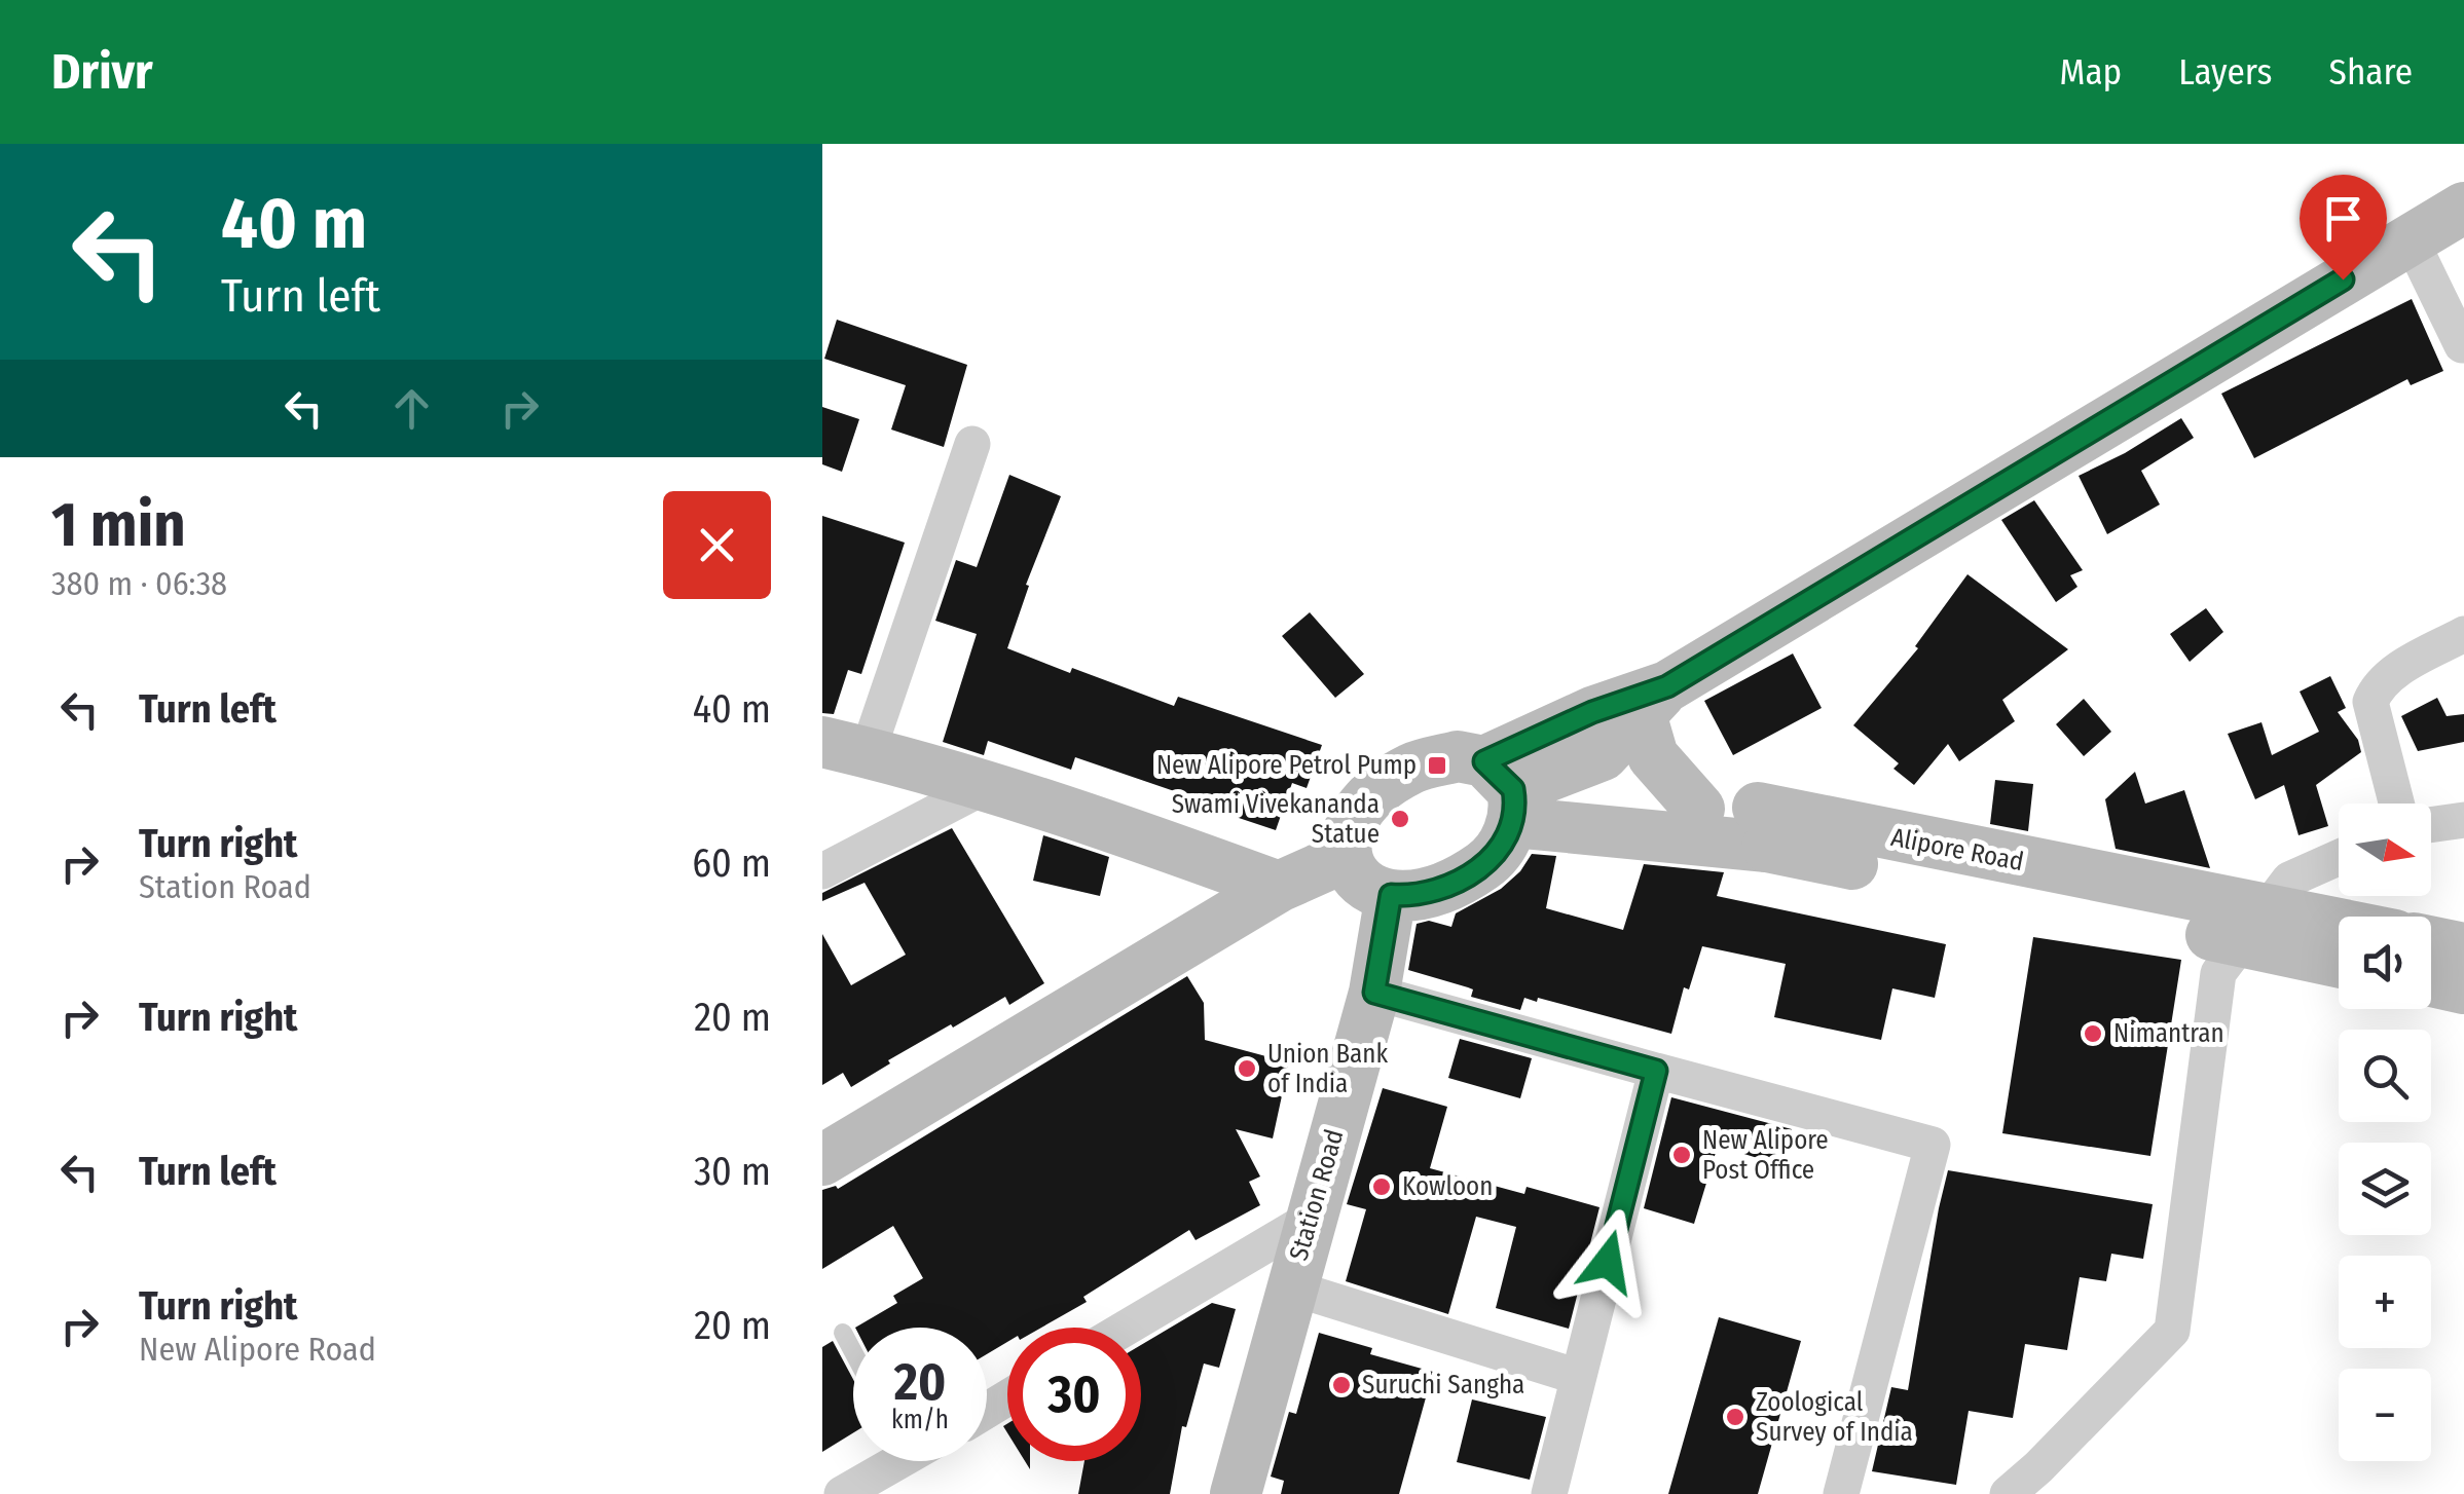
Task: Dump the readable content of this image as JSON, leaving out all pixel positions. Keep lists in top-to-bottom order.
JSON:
{
  "streets": {
    "main road": ["Alipore Road", "Station Road"]
  },
  "crossings": [
    ["Alipore Road", "Station Road"]
  ],
  "places": {
    "transit": ["New Alipore Petrol Pump"],
    "other": [
      "Swami Vivekananda Statue",
      "Nimantran",
      "Union Bank of India",
      "New Alipore Post Office",
      "Kowloon",
      "Suruchi Sangha",
      "Zoological Survey of India"
    ]
  },
  "north": "right",
  "page": {
    "header": "Drivr",
    "nav": ["Map", "Layers", "Share"],
    "turn": ["40 m", "Turn left"],
    "heading": ["1 min", "380 m · 06:38"],
    "list": [
      {
        "name": "Turn left",
        "value": "40 m"
      },
      {
        "name": "Turn right",
        "note": "Station Road",
        "value": "60 m"
      },
      {
        "name": "Turn right",
        "value": "20 m"
      },
      {
        "name": "Turn left",
        "value": "30 m"
      },
      {
        "name": "Turn right",
        "note": "New Alipore Road",
        "value": "20 m"
      }
    ],
    "map_buttons": ["+", "−"],
    "speed": "20 km/h",
    "limit": "30"
  }
}
